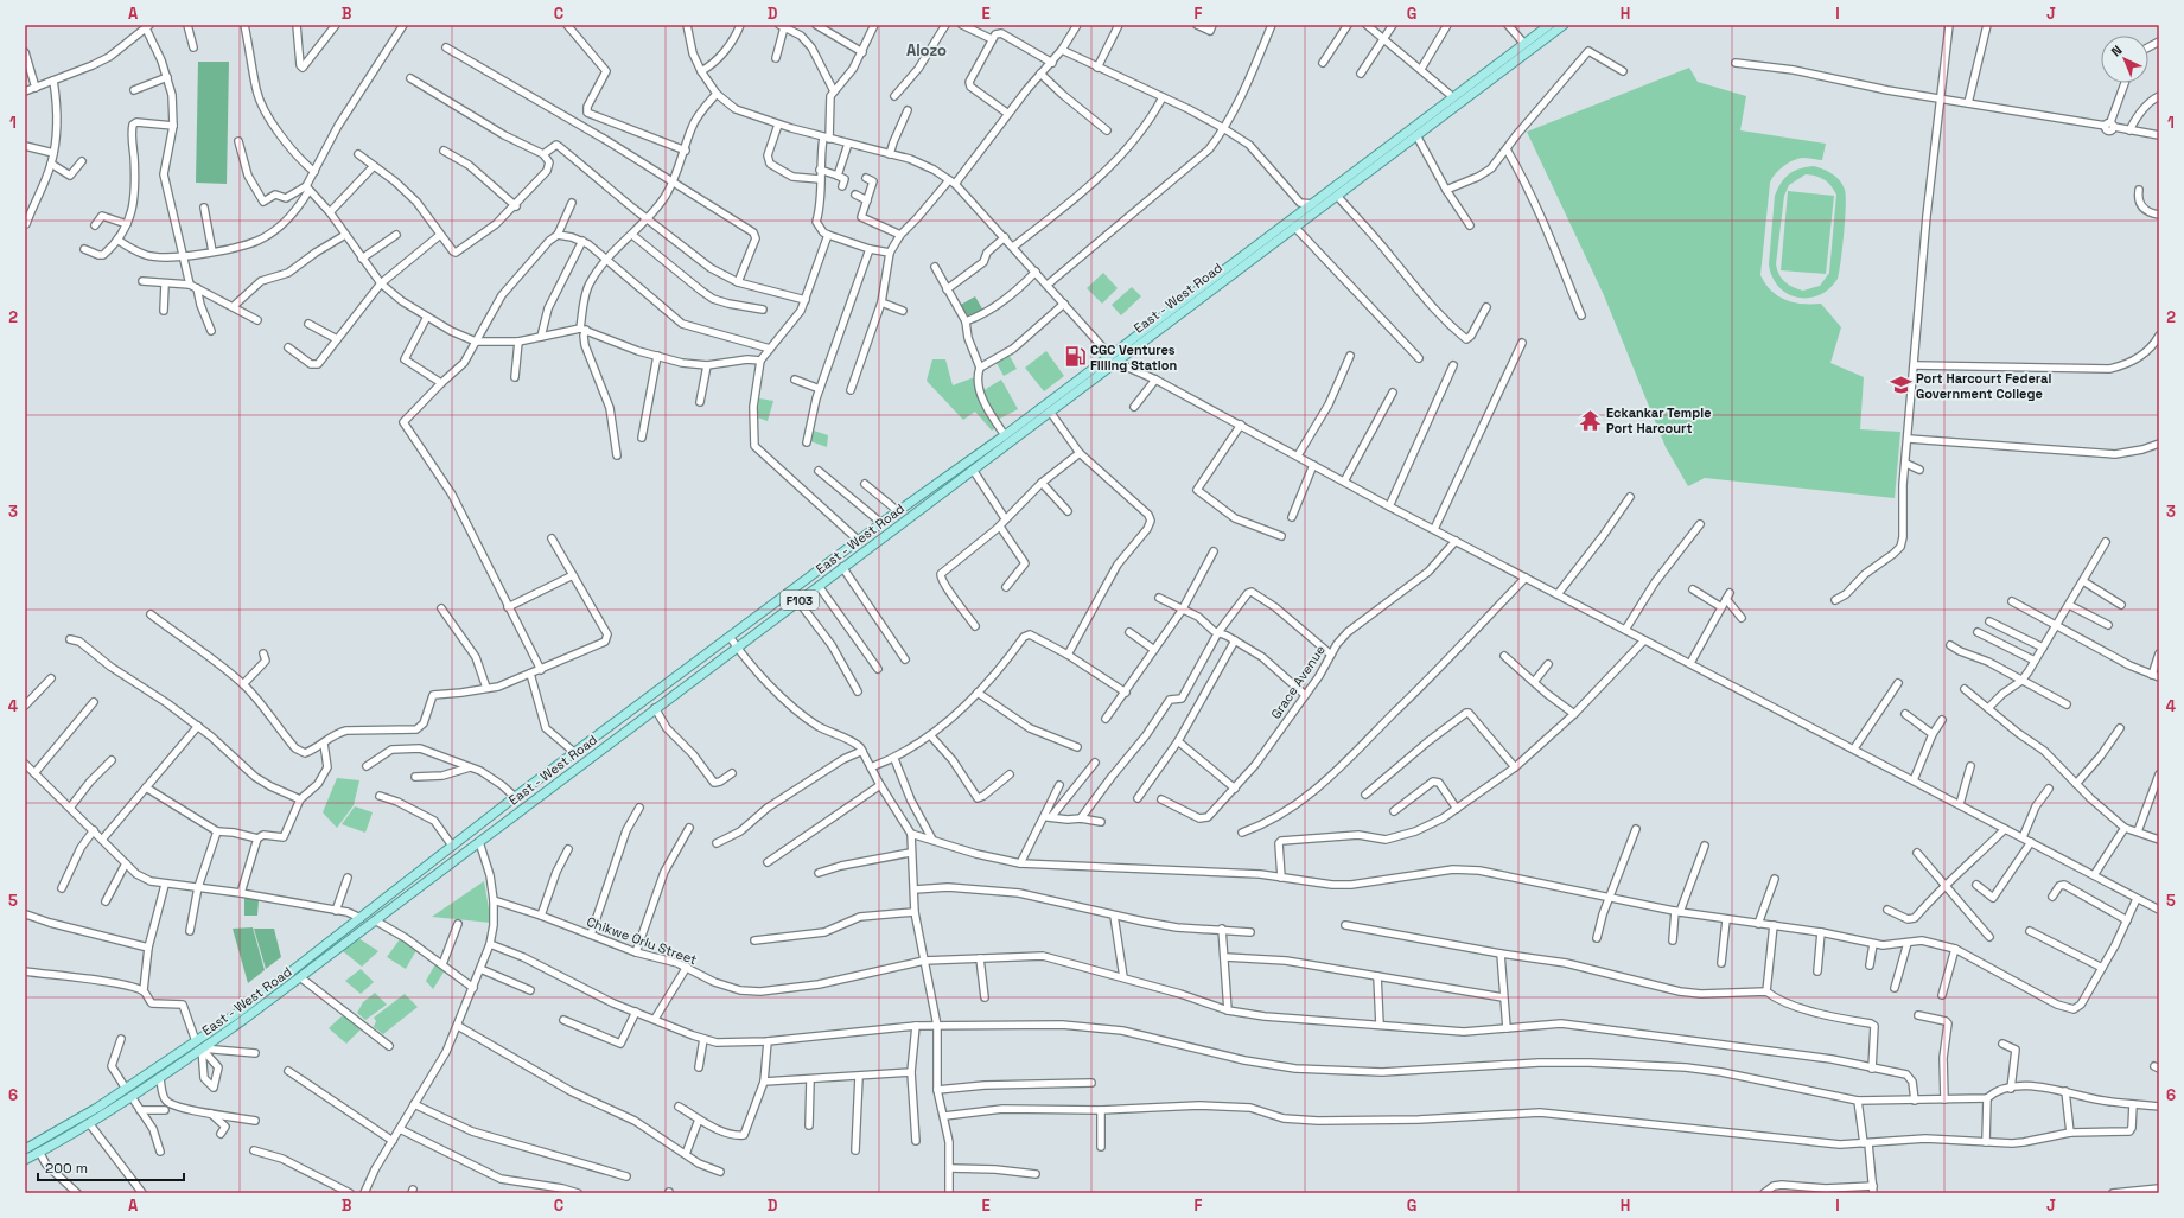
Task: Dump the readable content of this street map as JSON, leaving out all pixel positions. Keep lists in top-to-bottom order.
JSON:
{
  "streets": {
    "main road": ["East - West Road", "F103"],
    "street": ["Grace Avenue", "Chikwe Orlu Street"]
  },
  "districts": ["Alozo"],
  "places": {
    "fuel station": ["CGC Ventures Filling Station"],
    "school or university": ["Port Harcourt Federal Government College"],
    "temple": ["Eckankar Temple Port Harcourt"]
  },
  "scale_bar": "200 m",
  "north": "top left",
  "grid": {
    "columns": [
      "A",
      "B",
      "C",
      "D",
      "E",
      "F",
      "G",
      "H",
      "I",
      "J"
    ],
    "rows": [
      "1",
      "2",
      "3",
      "4",
      "5",
      "6"
    ]
  }
}
